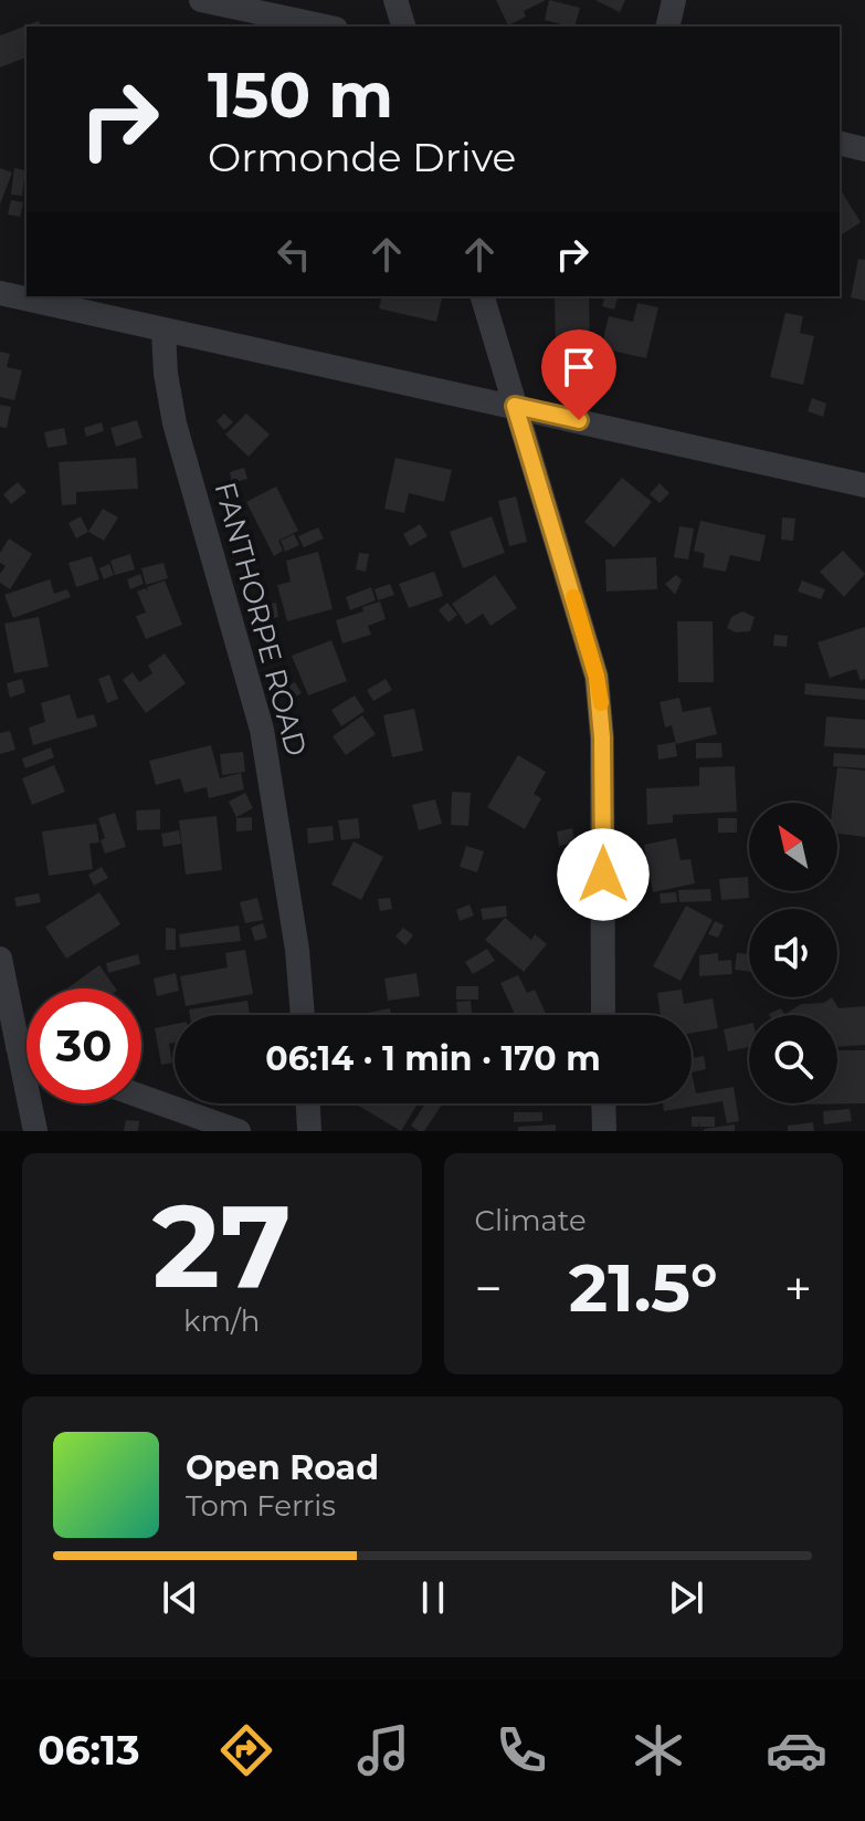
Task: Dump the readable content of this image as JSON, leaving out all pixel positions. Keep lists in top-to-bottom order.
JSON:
{
  "streets": {
    "street": ["FANTHORPE ROAD"]
  },
  "north": "top left",
  "page": {
    "turn": ["150 m", "Ormonde Drive"],
    "limit": "30",
    "trip": "06:14 · 1 min · 170 m",
    "tile": [
      ["27", "km/h"],
      "Climate"
    ],
    "heat": ["−", "21.5°", "+"],
    "song": ["Open Road", "Tom Ferris"],
    "tabs": "06:13"
  }
}
